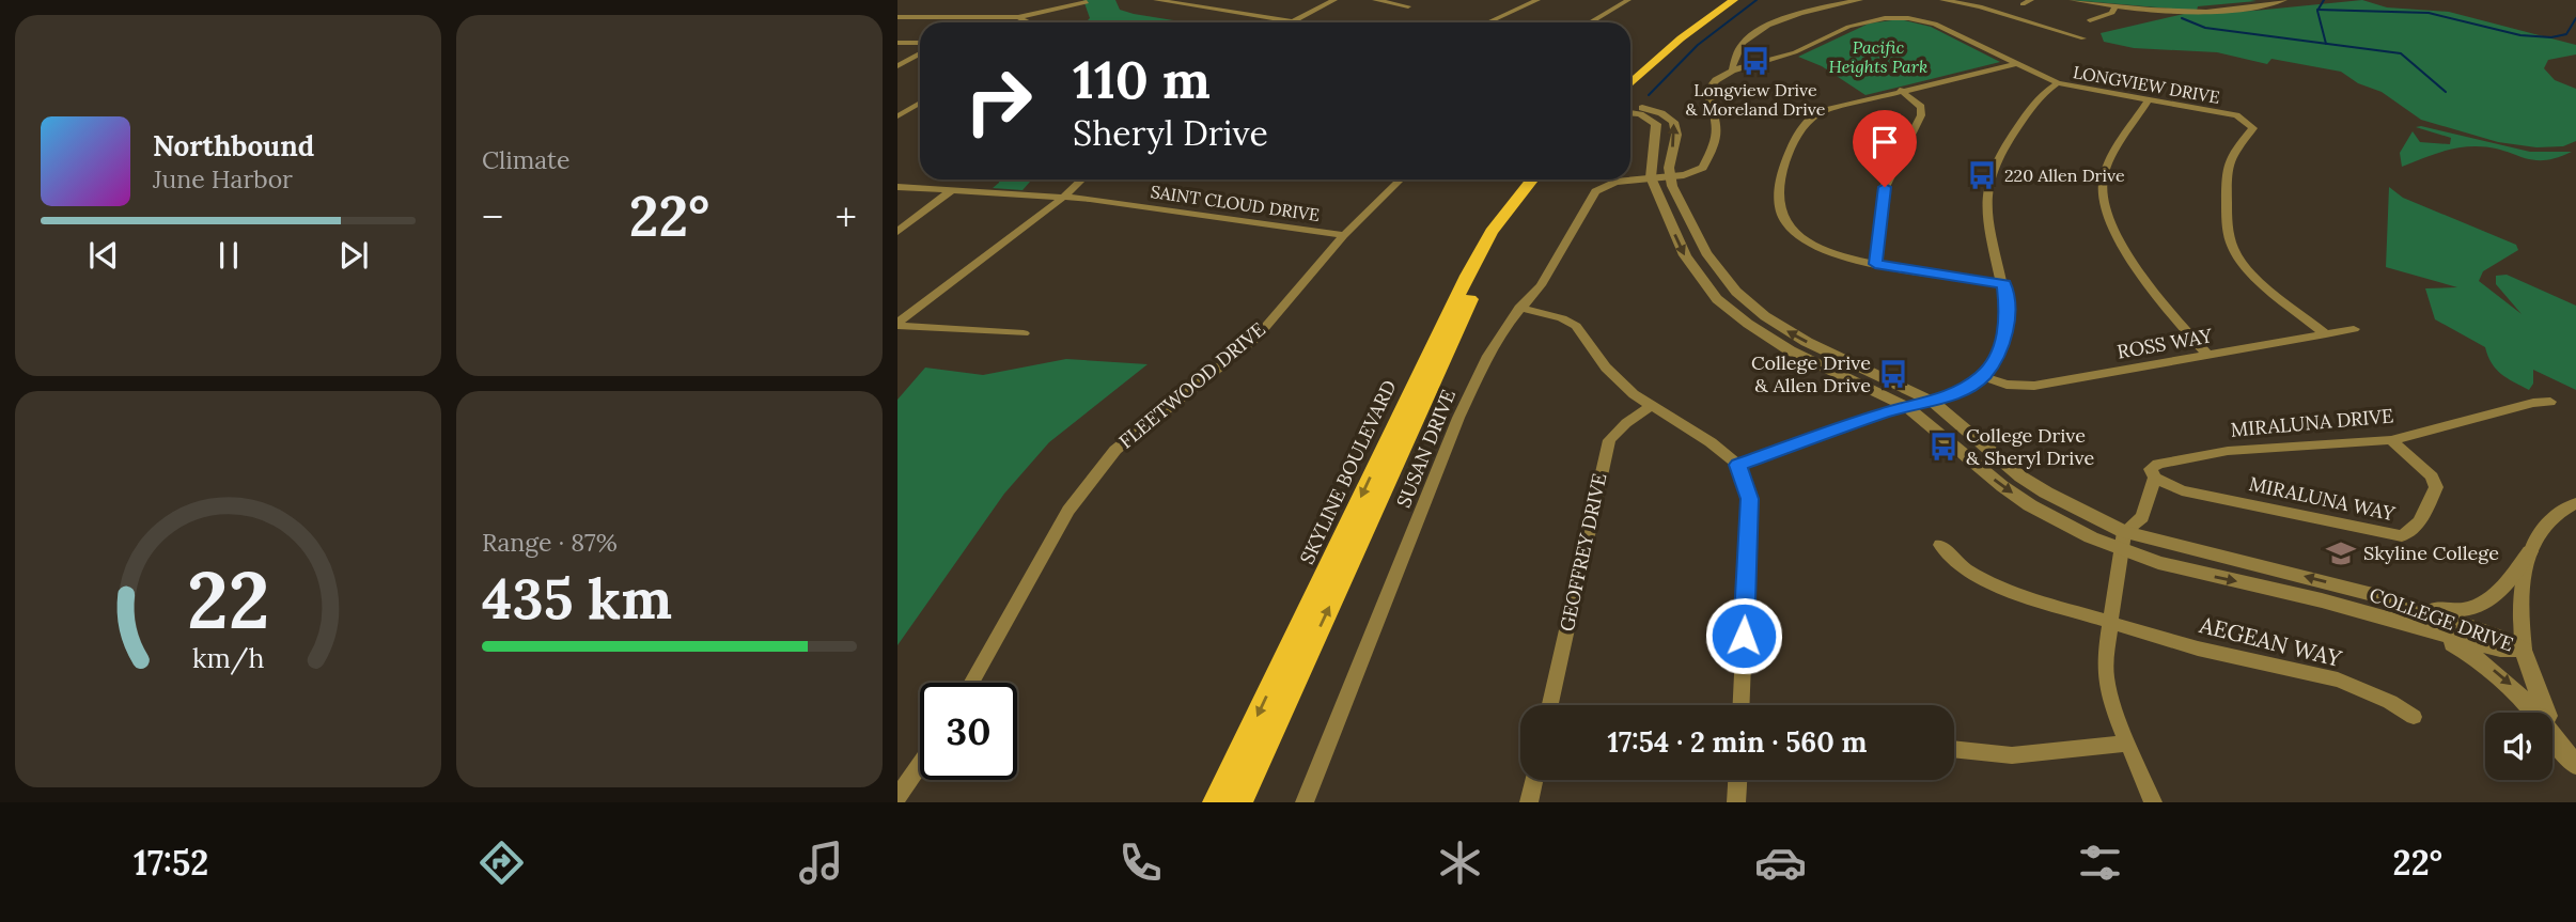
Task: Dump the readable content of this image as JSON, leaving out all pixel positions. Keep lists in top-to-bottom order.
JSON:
{
  "streets": {
    "main road": ["SKYLINE BOULEVARD"],
    "street": [
      "LONGVIEW DRIVE",
      "SAINT CLOUD DRIVE",
      "ROSS WAY",
      "FLEETWOOD DRIVE",
      "MIRALUNA DRIVE",
      "SUSAN DRIVE",
      "MIRALUNA WAY",
      "GEOFFREY DRIVE",
      "COLLEGE DRIVE",
      "AEGEAN WAY"
    ]
  },
  "crossings": [
    ["LONGVIEW DRIVE", "ROSS WAY"],
    ["SAINT CLOUD DRIVE", "FLEETWOOD DRIVE"],
    ["MIRALUNA DRIVE", "MIRALUNA WAY"],
    ["SUSAN DRIVE", "COLLEGE DRIVE"]
  ],
  "parks": ["Pacific Heights Park"],
  "places": {
    "bus stop": [
      "Longview Drive & Moreland Drive",
      "220 Allen Drive",
      "College Drive & Allen Drive",
      "College Drive & Sheryl Drive"
    ],
    "school or university": ["Skyline College"]
  },
  "page": {
    "tile": [
      "Climate",
      ["Range · 87%", "435 km"]
    ],
    "turn": ["110 m", "Sheryl Drive"],
    "song": ["Northbound", "June Harbor"],
    "heat": ["−", "22°", "+"],
    "limit": "30",
    "trip": "17:54 · 2 min · 560 m",
    "tabs": ["17:52", "22°"],
    "gauge": ["22", "km/h"]
  }
}
